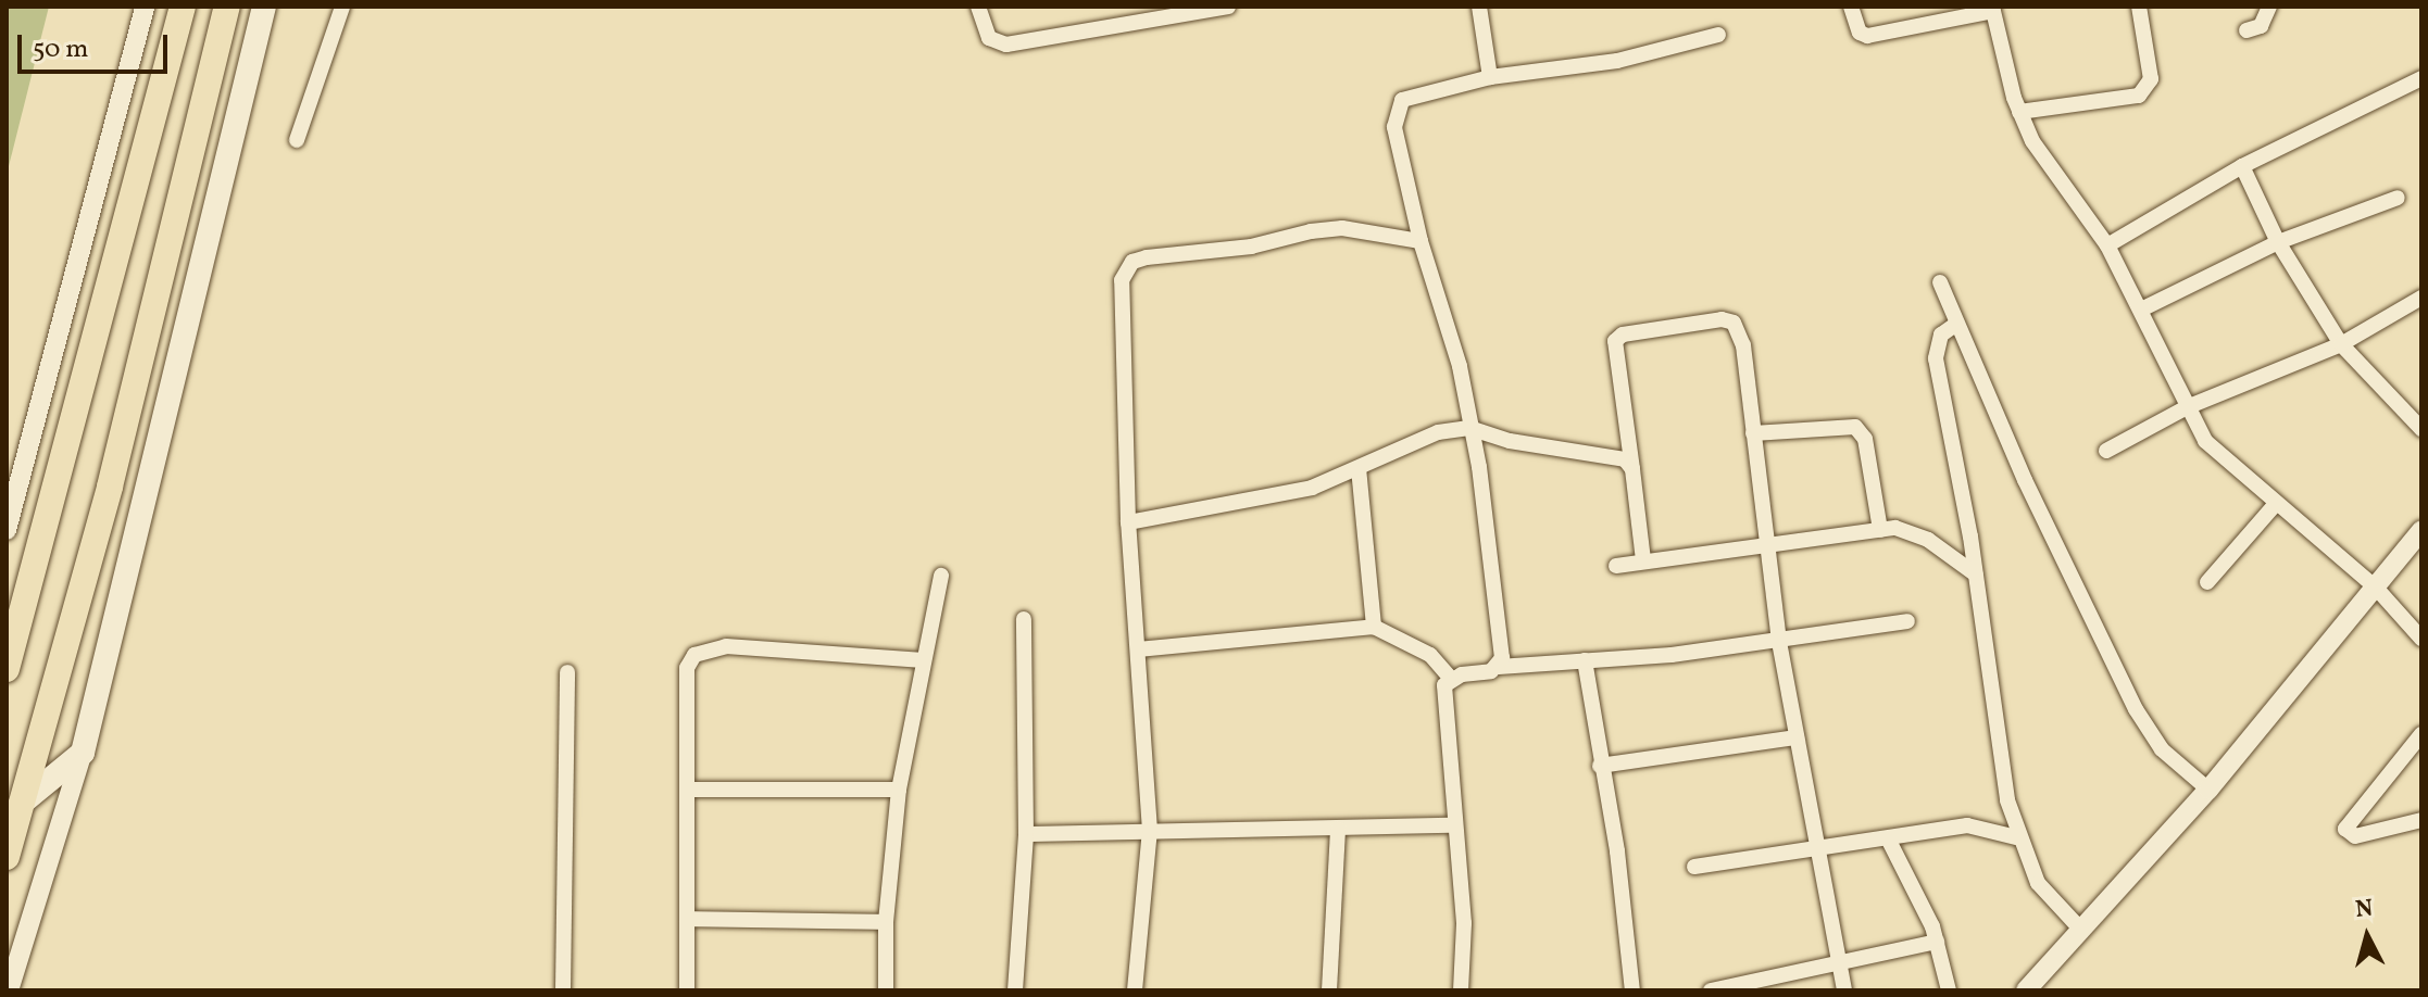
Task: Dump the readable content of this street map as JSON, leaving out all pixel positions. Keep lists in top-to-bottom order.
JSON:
{
  "scale_bar": "50 m",
  "north": "top"
}
